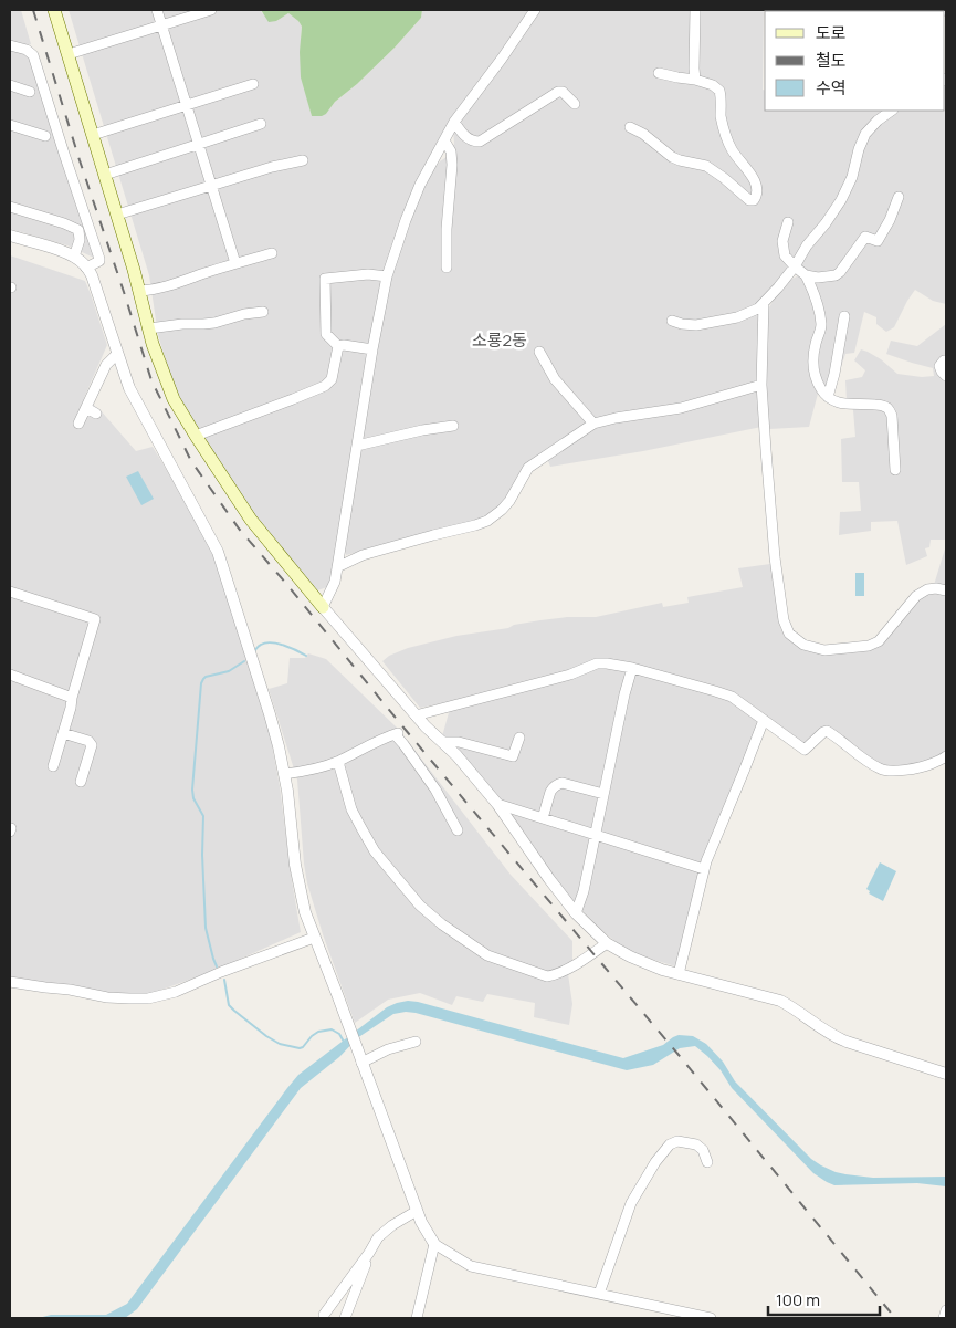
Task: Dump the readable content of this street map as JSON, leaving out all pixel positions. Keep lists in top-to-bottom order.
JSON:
{
  "districts": ["소룡2동"],
  "legend": ["도로", "철도", "수역"],
  "scale_bar": "100 m"
}
